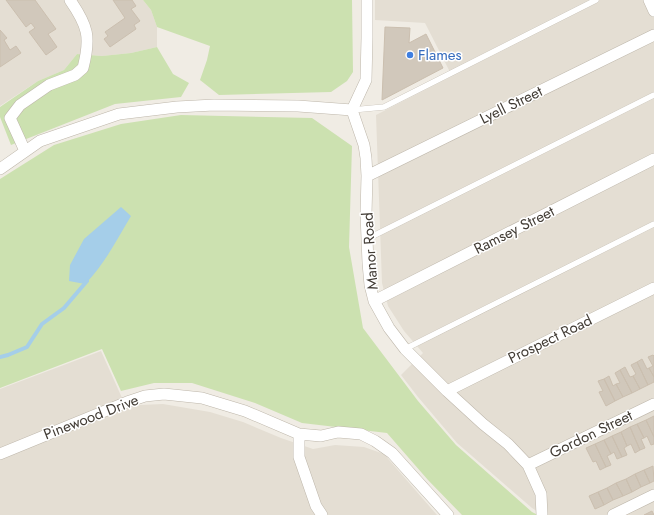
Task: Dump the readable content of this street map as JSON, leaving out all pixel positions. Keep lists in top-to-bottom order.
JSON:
{
  "streets": {
    "street": [
      "Lyell Street",
      "Ramsey Street",
      "Manor Road",
      "Prospect Road",
      "Pinewood Drive",
      "Gordon Street"
    ]
  },
  "crossings": [
    ["Lyell Street", "Manor Road"],
    ["Ramsey Street", "Manor Road"],
    ["Manor Road", "Prospect Road"],
    ["Manor Road", "Gordon Street"]
  ],
  "places": ["Flames"]
}
